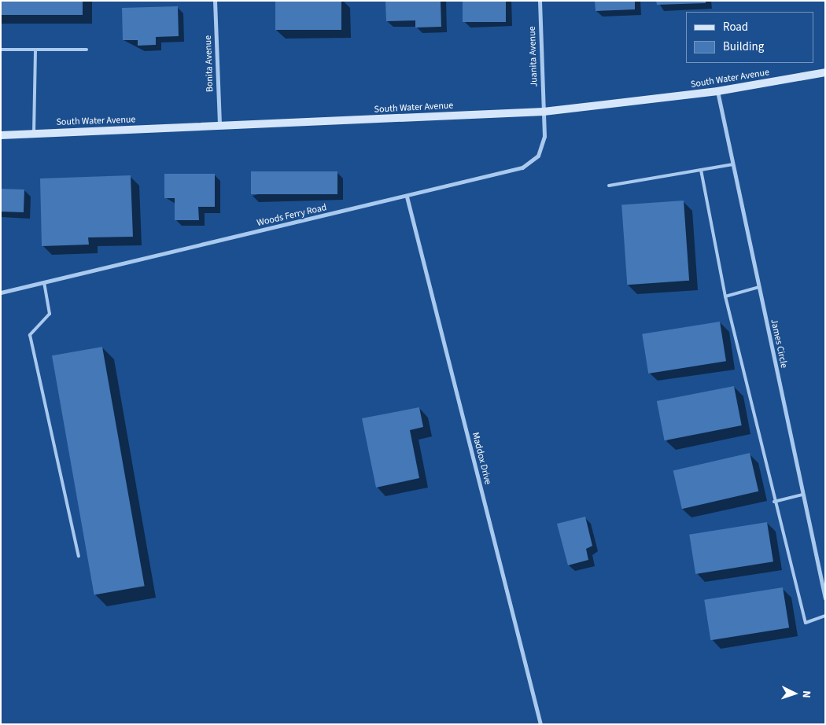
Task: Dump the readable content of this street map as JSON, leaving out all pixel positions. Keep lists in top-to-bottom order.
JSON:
{
  "streets": {
    "main road": ["South Water Avenue"],
    "street": [
      "Juanita Avenue",
      "Bonita Avenue",
      "Woods Ferry Road",
      "James Circle",
      "Maddox Drive"
    ]
  },
  "crossings": [
    ["Juanita Avenue", "South Water Avenue"],
    ["Juanita Avenue", "Woods Ferry Road"],
    ["Bonita Avenue", "South Water Avenue"],
    ["South Water Avenue", "Woods Ferry Road"],
    ["South Water Avenue", "James Circle"],
    ["Woods Ferry Road", "Maddox Drive"]
  ],
  "legend": ["Road", "Building"],
  "north": "right"
}
